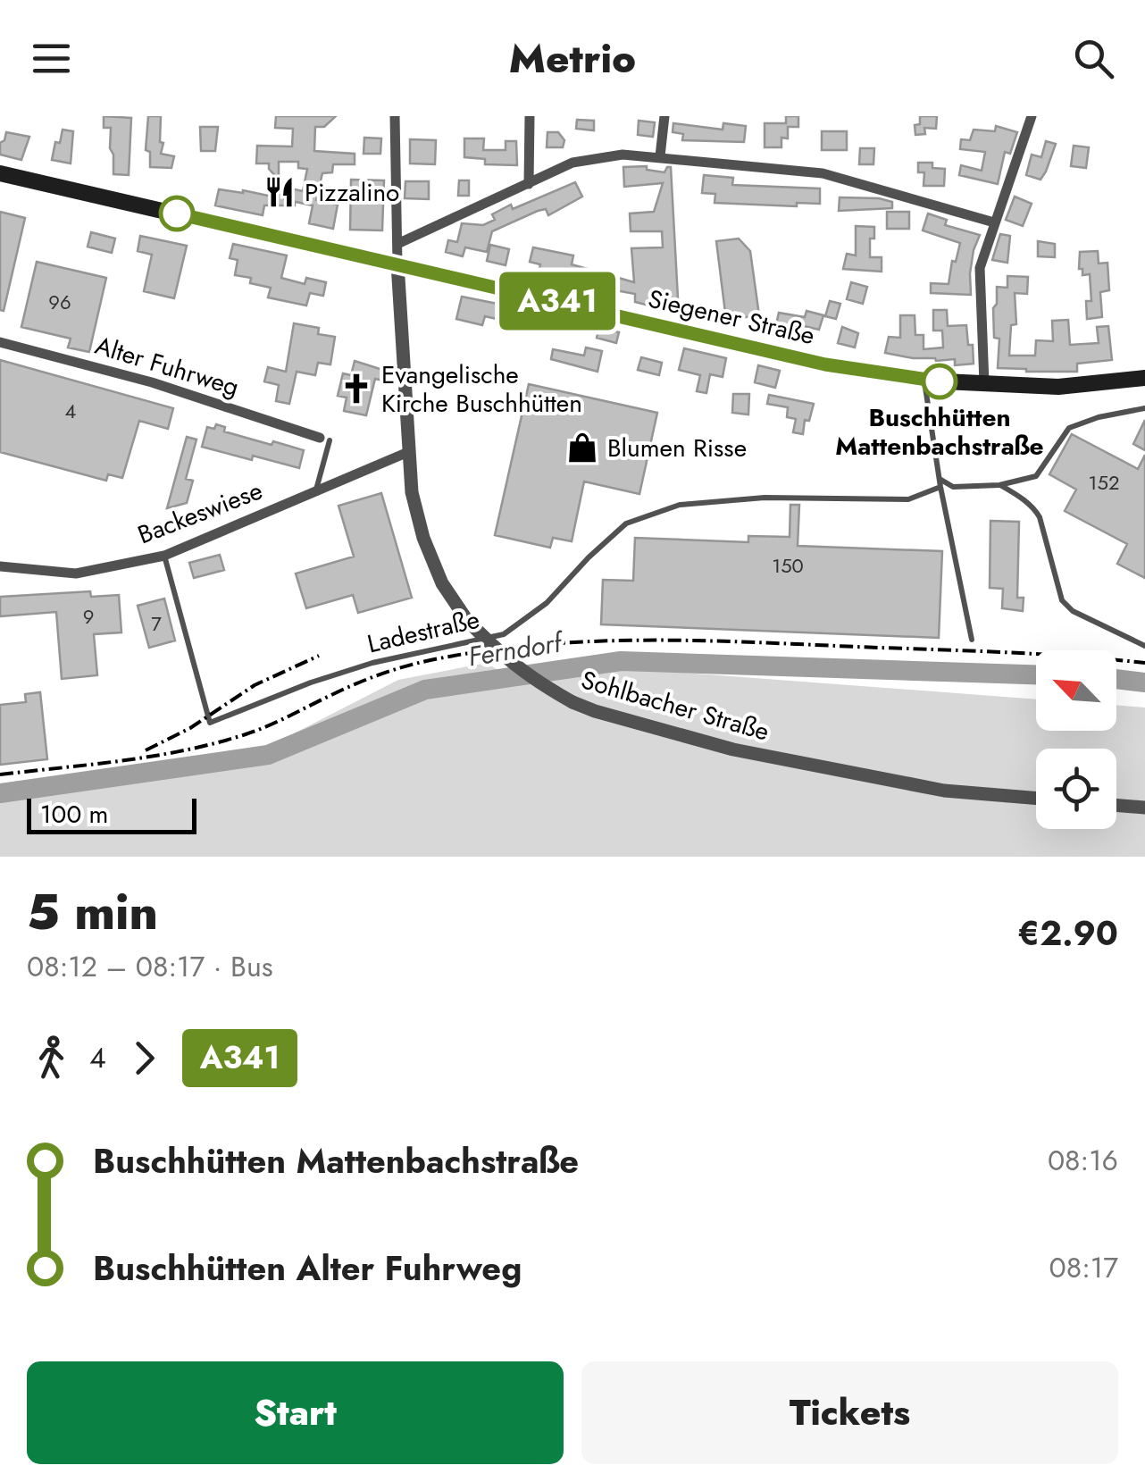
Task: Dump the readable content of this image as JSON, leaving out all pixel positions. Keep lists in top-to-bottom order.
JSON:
{
  "streets": {
    "main road": ["Siegener Straße"],
    "street": ["Alter Fuhrweg", "Backeswiese", "Sohlbacher Straße"],
    "lane": ["Ladestraße"]
  },
  "crossings": [
    ["Siegener Straße", "Sohlbacher Straße"],
    ["Backeswiese", "Ladestraße"],
    ["Backeswiese", "Sohlbacher Straße"]
  ],
  "water": ["Ferndorf"],
  "places": {
    "restaurant": ["Pizzalino"],
    "other": ["Buschhütten Mattenbachstraße"],
    "church": ["Evangelische Kirche Buschhütten"],
    "shop": ["Blumen Risse"]
  },
  "lines": ["bus line A341"],
  "house_numbers": [
    "96",
    "4",
    "152",
    "150",
    "9",
    "7"
  ],
  "scale_bar": "100 m",
  "north": "top left",
  "page": {
    "header": "Metrio",
    "on_map": "A341",
    "scale": "100 m",
    "heading": ["5 min", "08:12 – 08:17 · Bus", "€2.90"],
    "legs": ["4", "A341"],
    "list": [
      {
        "name": "Buschhütten Mattenbachstraße",
        "value": "08:16"
      },
      {
        "name": "Buschhütten Alter Fuhrweg",
        "value": "08:17"
      }
    ],
    "buttons": ["Start", "Tickets"]
  }
}
